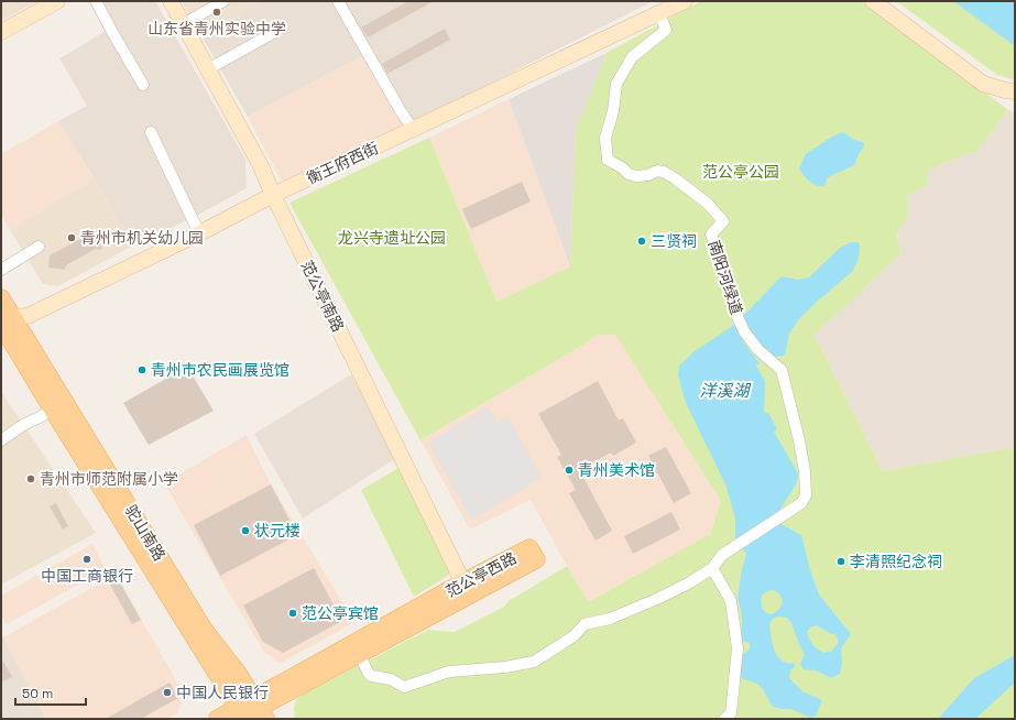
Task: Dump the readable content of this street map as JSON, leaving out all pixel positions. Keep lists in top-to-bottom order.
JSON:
{
  "streets": {
    "main road": ["驼山南路", "范公亭西路"],
    "street": ["衡王府西街", "南阳河绿道", "范公亭南路"]
  },
  "crossings": [
    ["衡王府西街", "南阳河绿道"],
    ["衡王府西街", "范公亭南路"],
    ["衡王府西街", "驼山南路"],
    ["范公亭南路", "范公亭西路"],
    ["驼山南路", "范公亭西路"]
  ],
  "water": ["洋溪湖"],
  "parks": ["范公亭公园", "龙兴寺遗址公园"],
  "places": [
    "山东省青州实验中学",
    "青州市机关幼儿园",
    "三贤祠",
    "青州市农民画展览馆",
    "青州美术馆",
    "青州市师范附属小学",
    "状元楼",
    "中国工商银行",
    "李清照纪念祠",
    "范公亭宾馆",
    "中国人民银行"
  ],
  "scale_bar": "50 m"
}
